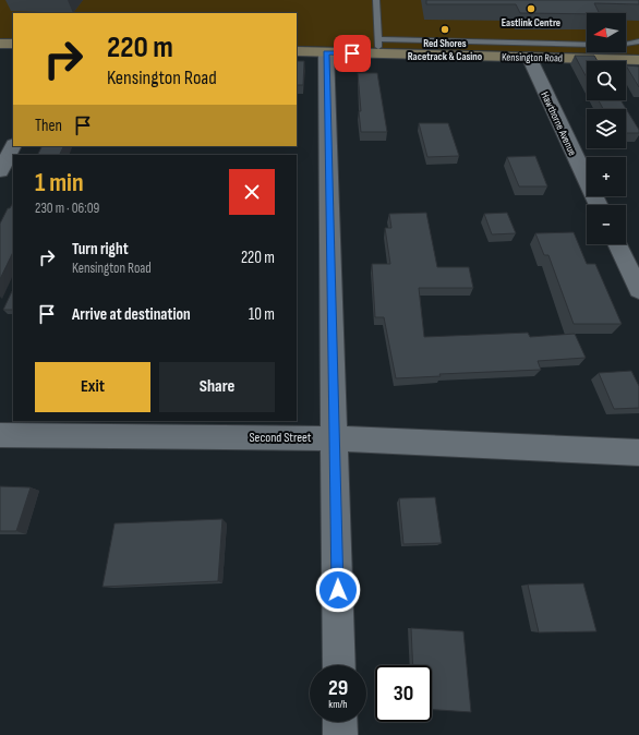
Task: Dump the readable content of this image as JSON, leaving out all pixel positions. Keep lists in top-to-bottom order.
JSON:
{
  "streets": {
    "street": ["Kensington Road", "Hawthorne Avenue", "Second Street"]
  },
  "crossings": [
    ["Kensington Road", "Hawthorne Avenue"]
  ],
  "places": ["Eastlink Centre", "Red Shores Racetrack & Casino"],
  "north": "left",
  "page": {
    "map_buttons": ["+", "−"],
    "turn": ["220 m", "Kensington Road"],
    "then": "Then",
    "heading": ["1 min", "230 m · 06:09"],
    "list": [
      {
        "name": "Turn right",
        "note": "Kensington Road",
        "value": "220 m"
      },
      {
        "name": "Arrive at destination",
        "value": "10 m"
      }
    ],
    "buttons": ["Exit", "Share"],
    "speed": "29 km/h",
    "limit": "30"
  }
}
